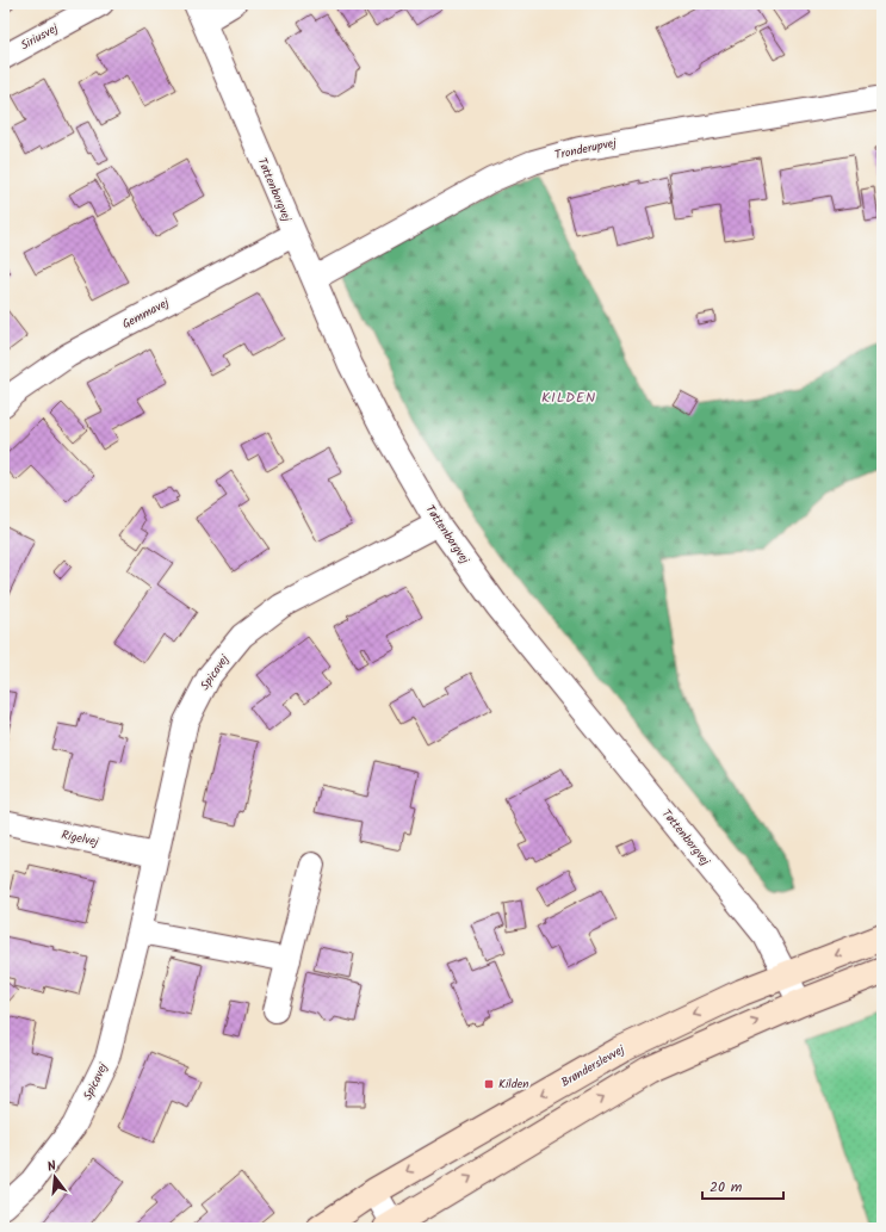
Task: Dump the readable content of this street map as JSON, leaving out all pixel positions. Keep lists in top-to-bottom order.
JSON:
{
  "streets": {
    "main road": ["Brønderslevvej"],
    "street": [
      "Siriusvej",
      "Tronderupvej",
      "Tøttenborgvej",
      "Gemmavej",
      "Spicavej",
      "Rigelvej"
    ]
  },
  "crossings": [
    ["Tronderupvej", "Tøttenborgvej"],
    ["Tøttenborgvej", "Gemmavej"],
    ["Tøttenborgvej", "Spicavej"],
    ["Tøttenborgvej", "Brønderslevvej"],
    ["Spicavej", "Rigelvej"]
  ],
  "districts": ["KILDEN"],
  "places": {
    "transit": ["Kilden"]
  },
  "scale_bar": "20 m",
  "north": "top"
}
